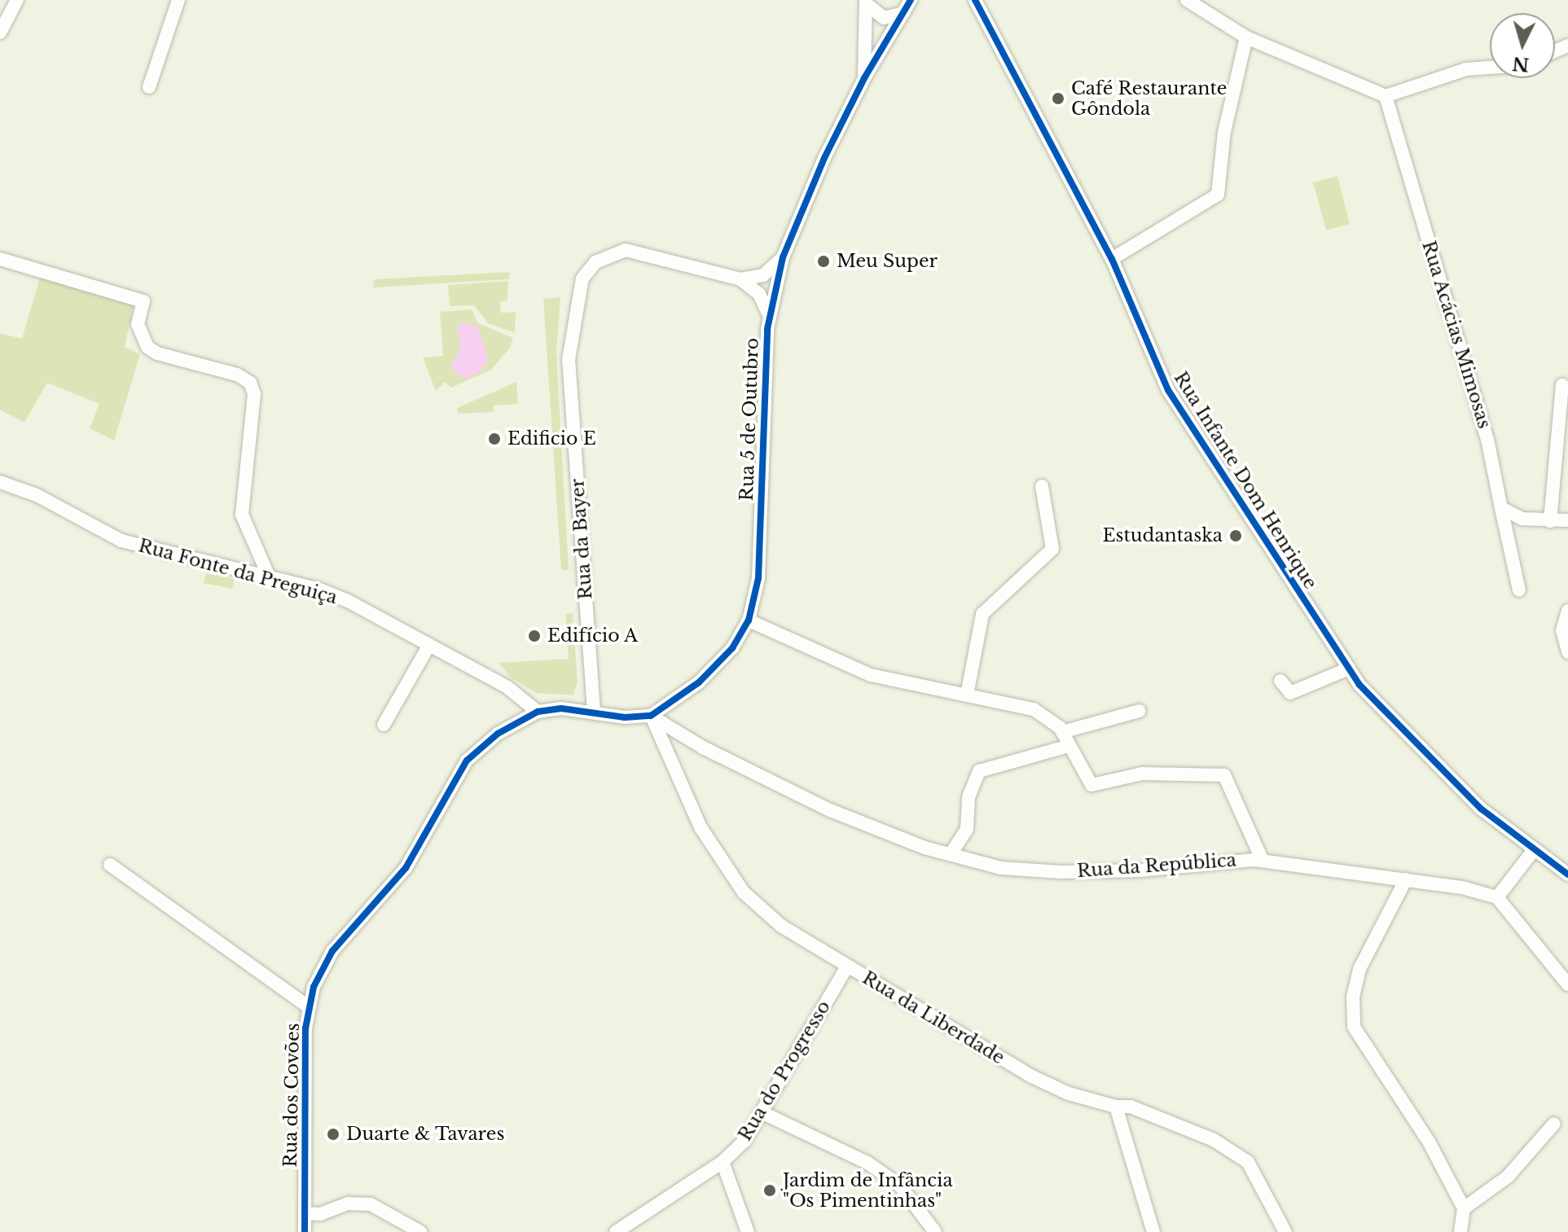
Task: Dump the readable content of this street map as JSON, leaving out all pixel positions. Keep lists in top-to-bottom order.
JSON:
{
  "streets": {
    "street": [
      "Rua Acácias Mimosas",
      "Rua 5 de Outubro",
      "Rua Infante Dom Henrique",
      "Rua da Bayer",
      "Rua Fonte da Preguiça",
      "Rua da República",
      "Rua da Liberdade",
      "Rua do Progresso",
      "Rua dos Covões"
    ]
  },
  "crossings": [
    ["Rua 5 de Outubro", "Rua da República"],
    ["Rua 5 de Outubro", "Rua da Liberdade"],
    ["Rua da Bayer", "Rua dos Covões"],
    ["Rua Fonte da Preguiça", "Rua dos Covões"],
    ["Rua da República", "Rua da Liberdade"],
    ["Rua da Liberdade", "Rua do Progresso"]
  ],
  "places": [
    "Café Restaurante Gôndola",
    "Meu Super",
    "Edificio E",
    "Estudantaska",
    "Edifício A",
    "Duarte & Tavares",
    "Jardim de Infância \"Os Pimentinhas\""
  ],
  "north": "bottom"
}
